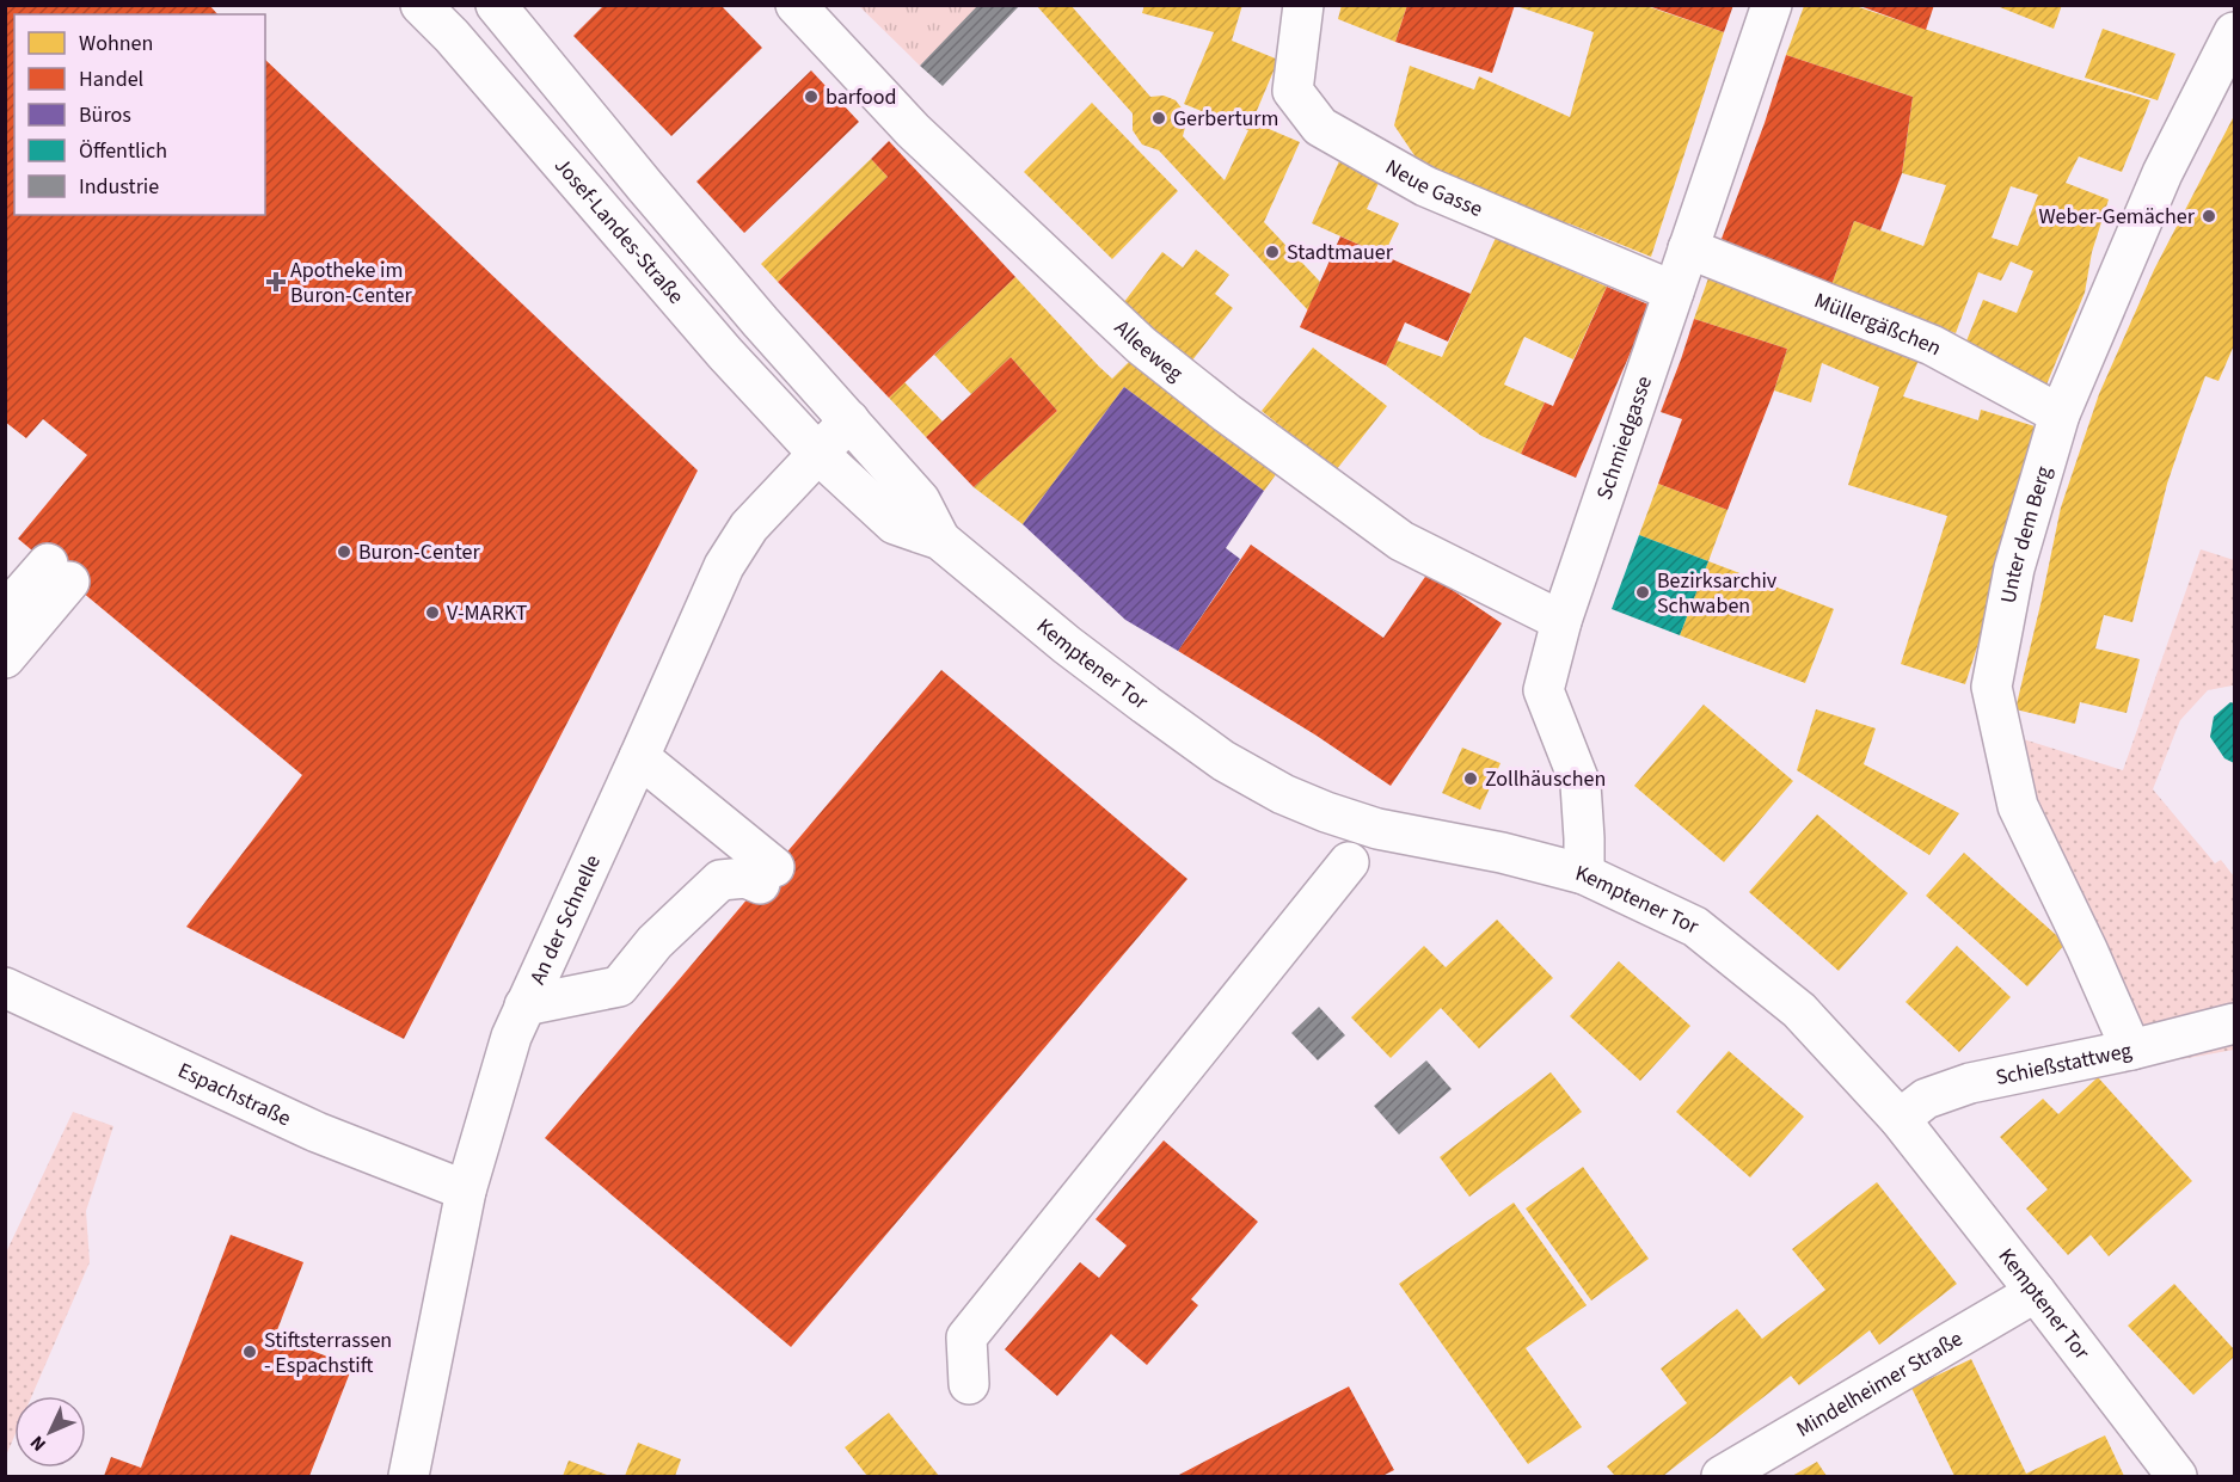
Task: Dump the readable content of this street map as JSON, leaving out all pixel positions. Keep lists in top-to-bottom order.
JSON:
{
  "streets": {
    "street": [
      "Neue Gasse",
      "Josef-Landes-Straße",
      "Müllergäßchen",
      "Alleeweg",
      "Schmiedgasse",
      "Unter dem Berg",
      "Kemptener Tor",
      "An der Schnelle",
      "Schießstattweg",
      "Espachstraße",
      "Mindelheimer Straße"
    ]
  },
  "crossings": [
    ["Neue Gasse", "Schmiedgasse"],
    ["Josef-Landes-Straße", "Kemptener Tor"],
    ["Josef-Landes-Straße", "An der Schnelle"],
    ["Müllergäßchen", "Schmiedgasse"],
    ["Müllergäßchen", "Unter dem Berg"],
    ["Alleeweg", "Schmiedgasse"],
    ["Schmiedgasse", "Kemptener Tor"],
    ["Unter dem Berg", "Schießstattweg"],
    ["Kemptener Tor", "An der Schnelle"],
    ["Kemptener Tor", "Schießstattweg"],
    ["Kemptener Tor", "Mindelheimer Straße"],
    ["An der Schnelle", "Espachstraße"]
  ],
  "places": {
    "other": [
      "barfood",
      "Gerberturm",
      "Weber-Gemächer",
      "Stadtmauer",
      "Buron-Center",
      "Bezirksarchiv Schwaben",
      "V-MARKT",
      "Zollhäuschen",
      "Stiftsterrassen - Espachstift"
    ],
    "health": ["Apotheke im Buron-Center"]
  },
  "legend": [
    "Wohnen",
    "Handel",
    "Büros",
    "Öffentlich",
    "Industrie"
  ],
  "north": "bottom left"
}
